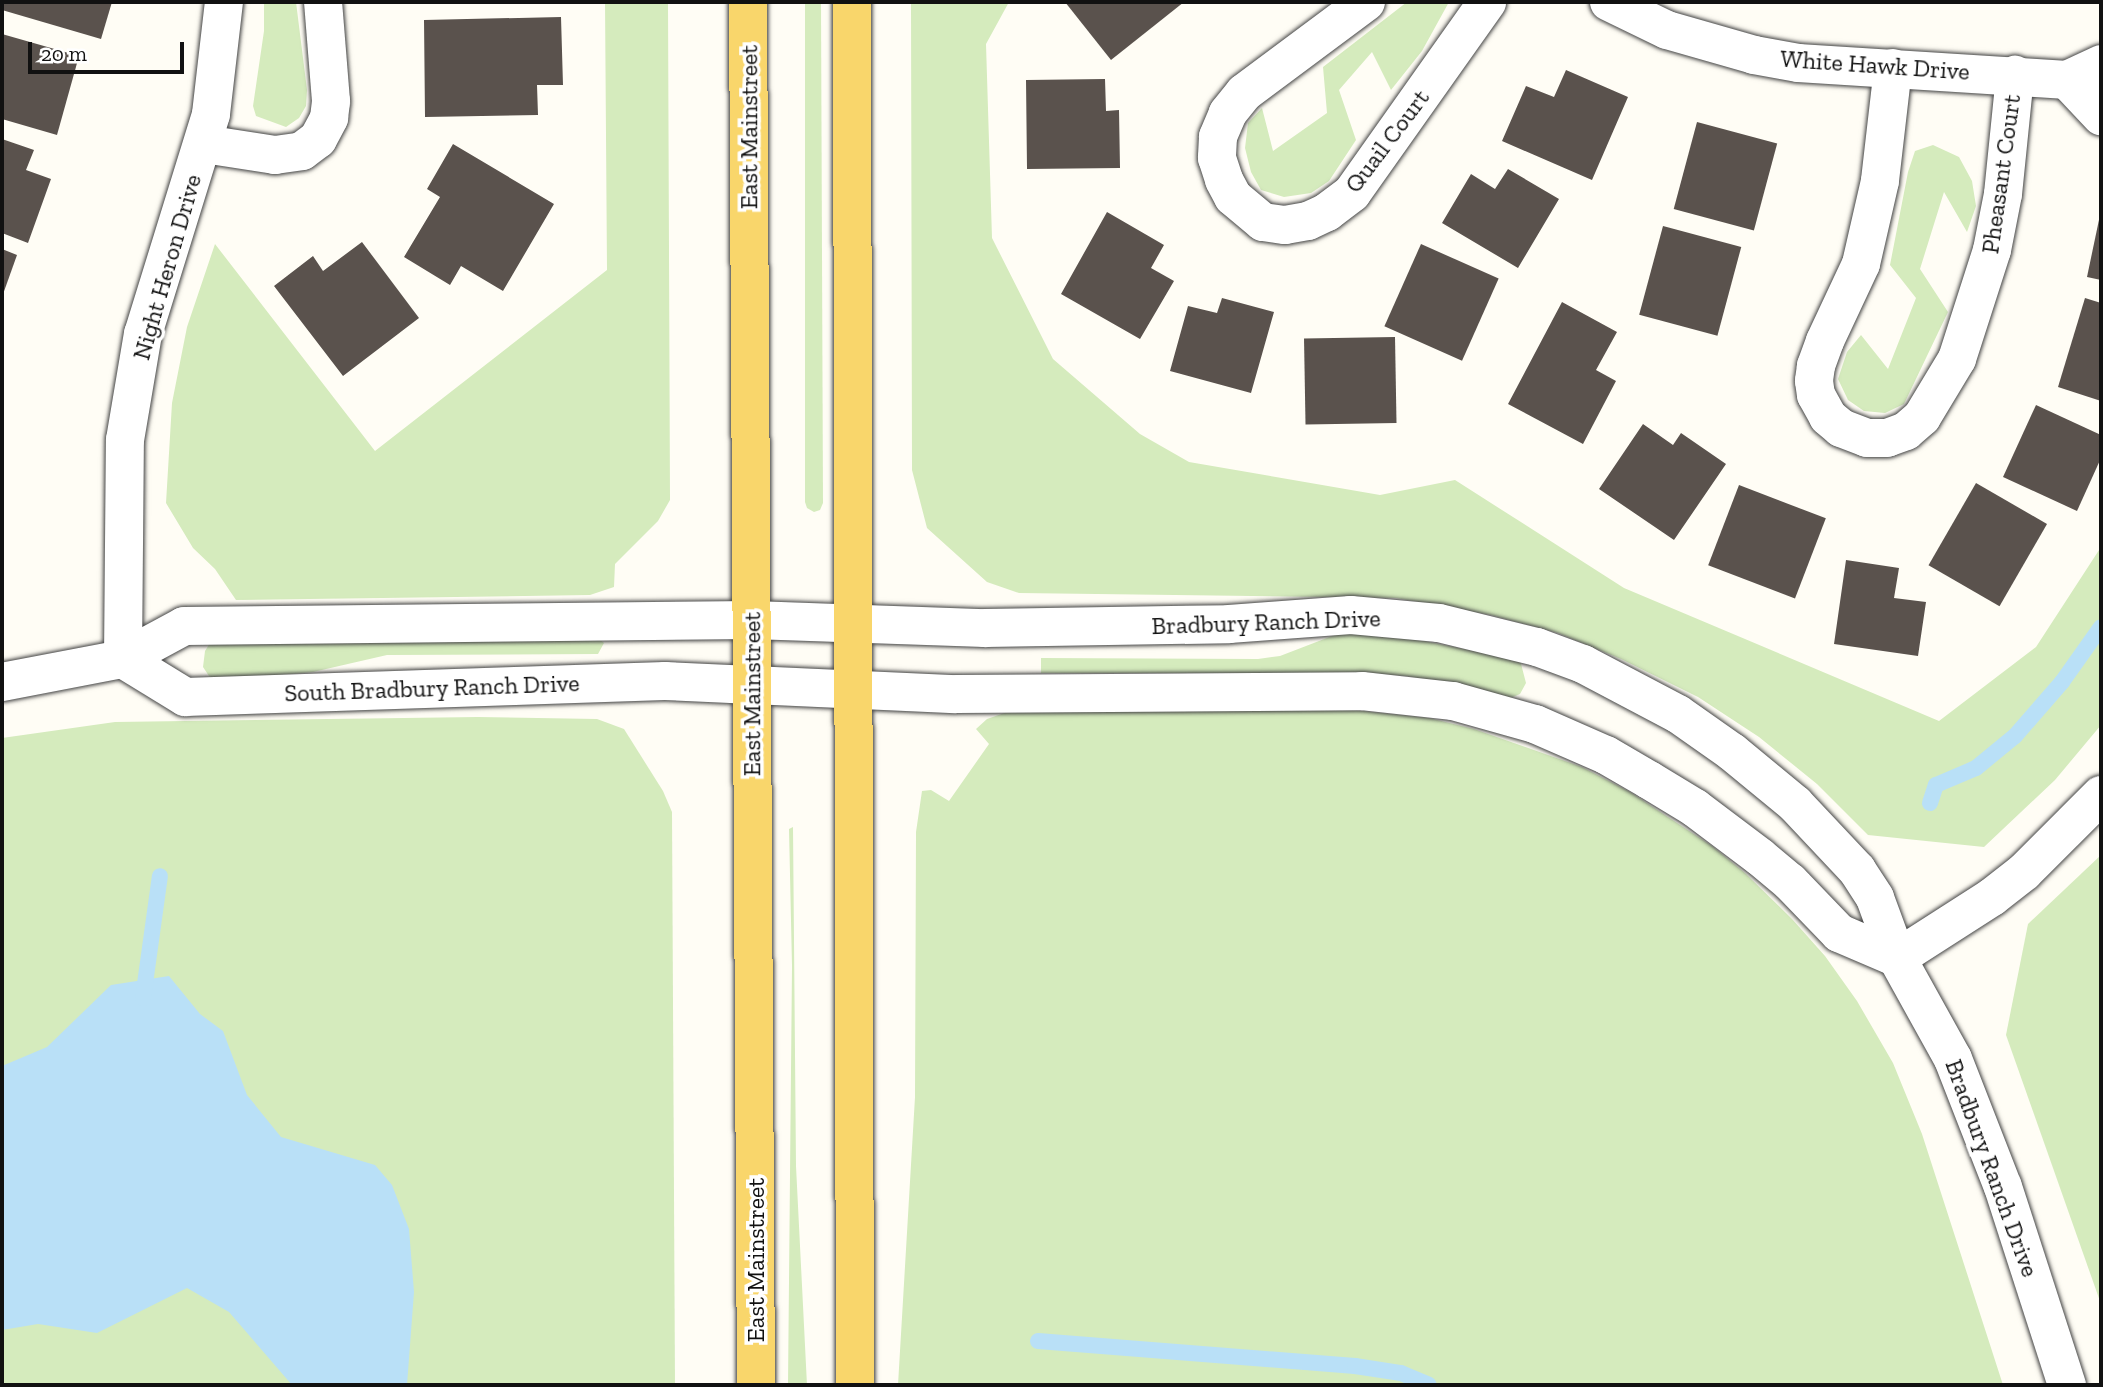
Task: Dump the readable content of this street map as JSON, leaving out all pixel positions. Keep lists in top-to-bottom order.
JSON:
{
  "streets": {
    "main road": ["East Mainstreet"],
    "street": [
      "White Hawk Drive",
      "Quail Court",
      "Pheasant Court",
      "Night Heron Drive",
      "Bradbury Ranch Drive",
      "South Bradbury Ranch Drive"
    ]
  },
  "crossings": [
    ["White Hawk Drive", "Pheasant Court"],
    ["East Mainstreet", "Bradbury Ranch Drive"],
    ["East Mainstreet", "South Bradbury Ranch Drive"],
    ["Night Heron Drive", "South Bradbury Ranch Drive"]
  ],
  "scale_bar": "20 m"
}
